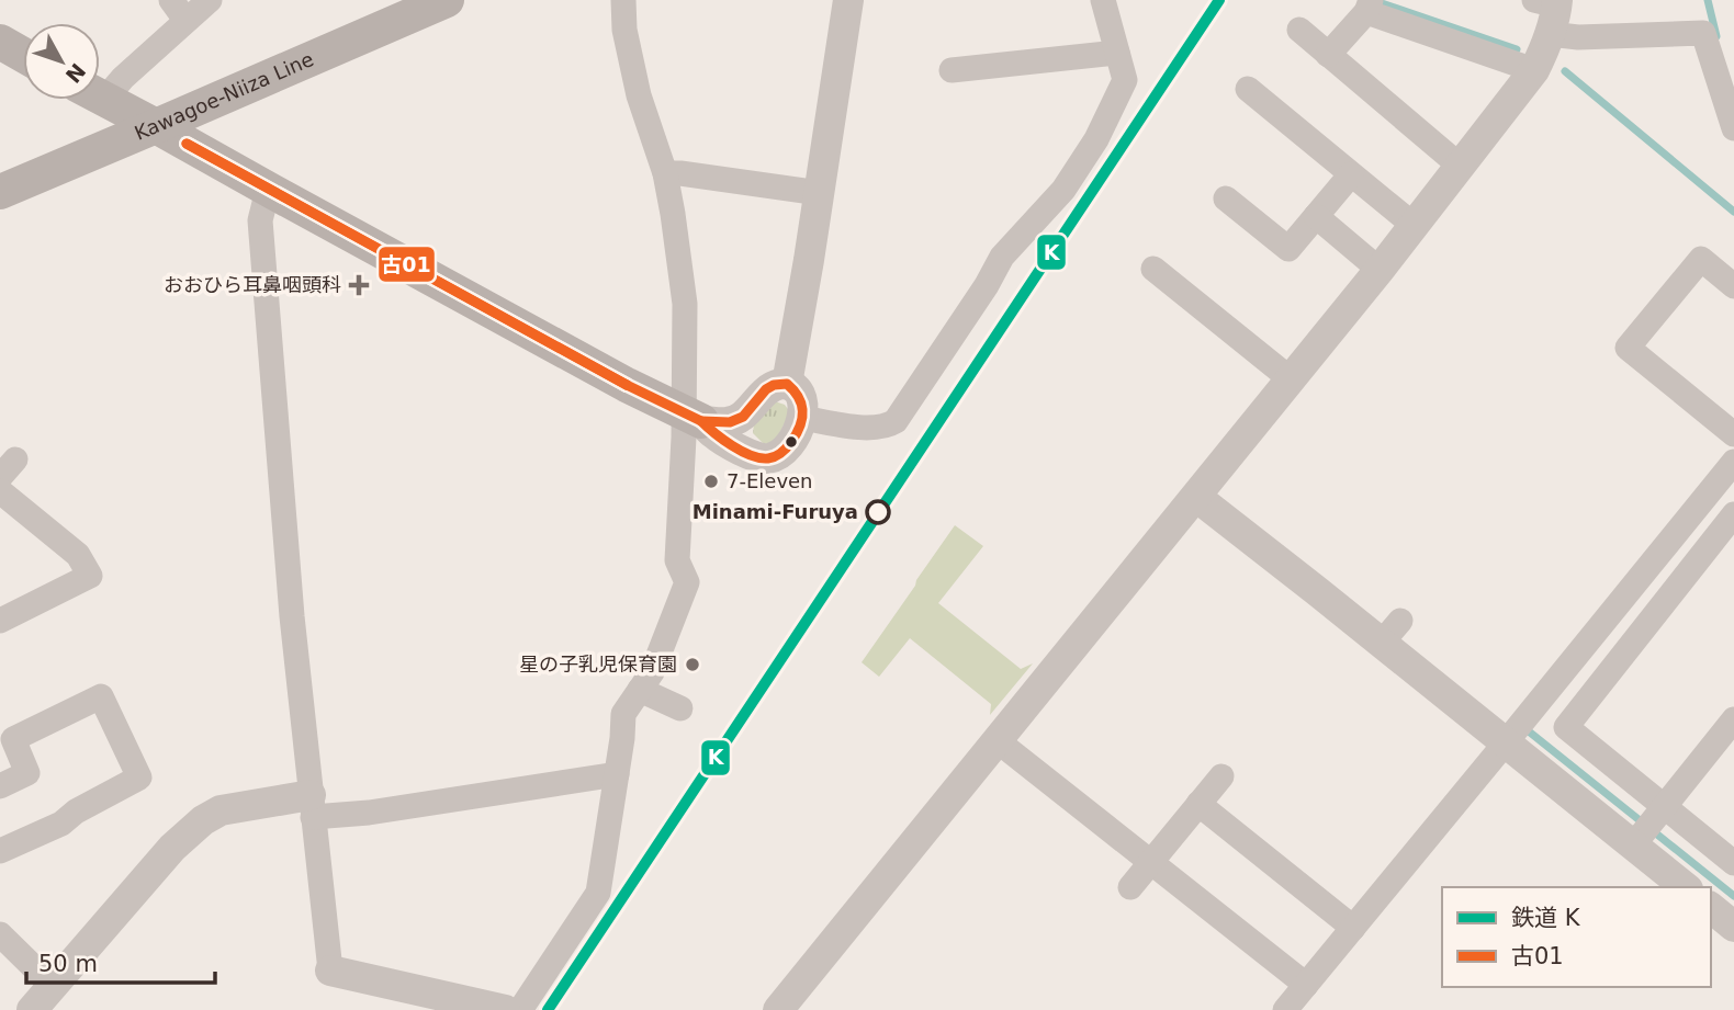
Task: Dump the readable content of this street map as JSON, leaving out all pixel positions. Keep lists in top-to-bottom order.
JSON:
{
  "streets": {
    "main road": ["Kawagoe-Niiza Line"]
  },
  "places": {
    "health": ["おおひら耳鼻咽頭科"],
    "other": ["7-Eleven", "Minami-Furuya", "星の子乳児保育園"]
  },
  "lines": ["rail line K", "transit line 古01"],
  "legend": ["鉄道 K", "古01"],
  "scale_bar": "50 m",
  "north": "bottom right"
}
